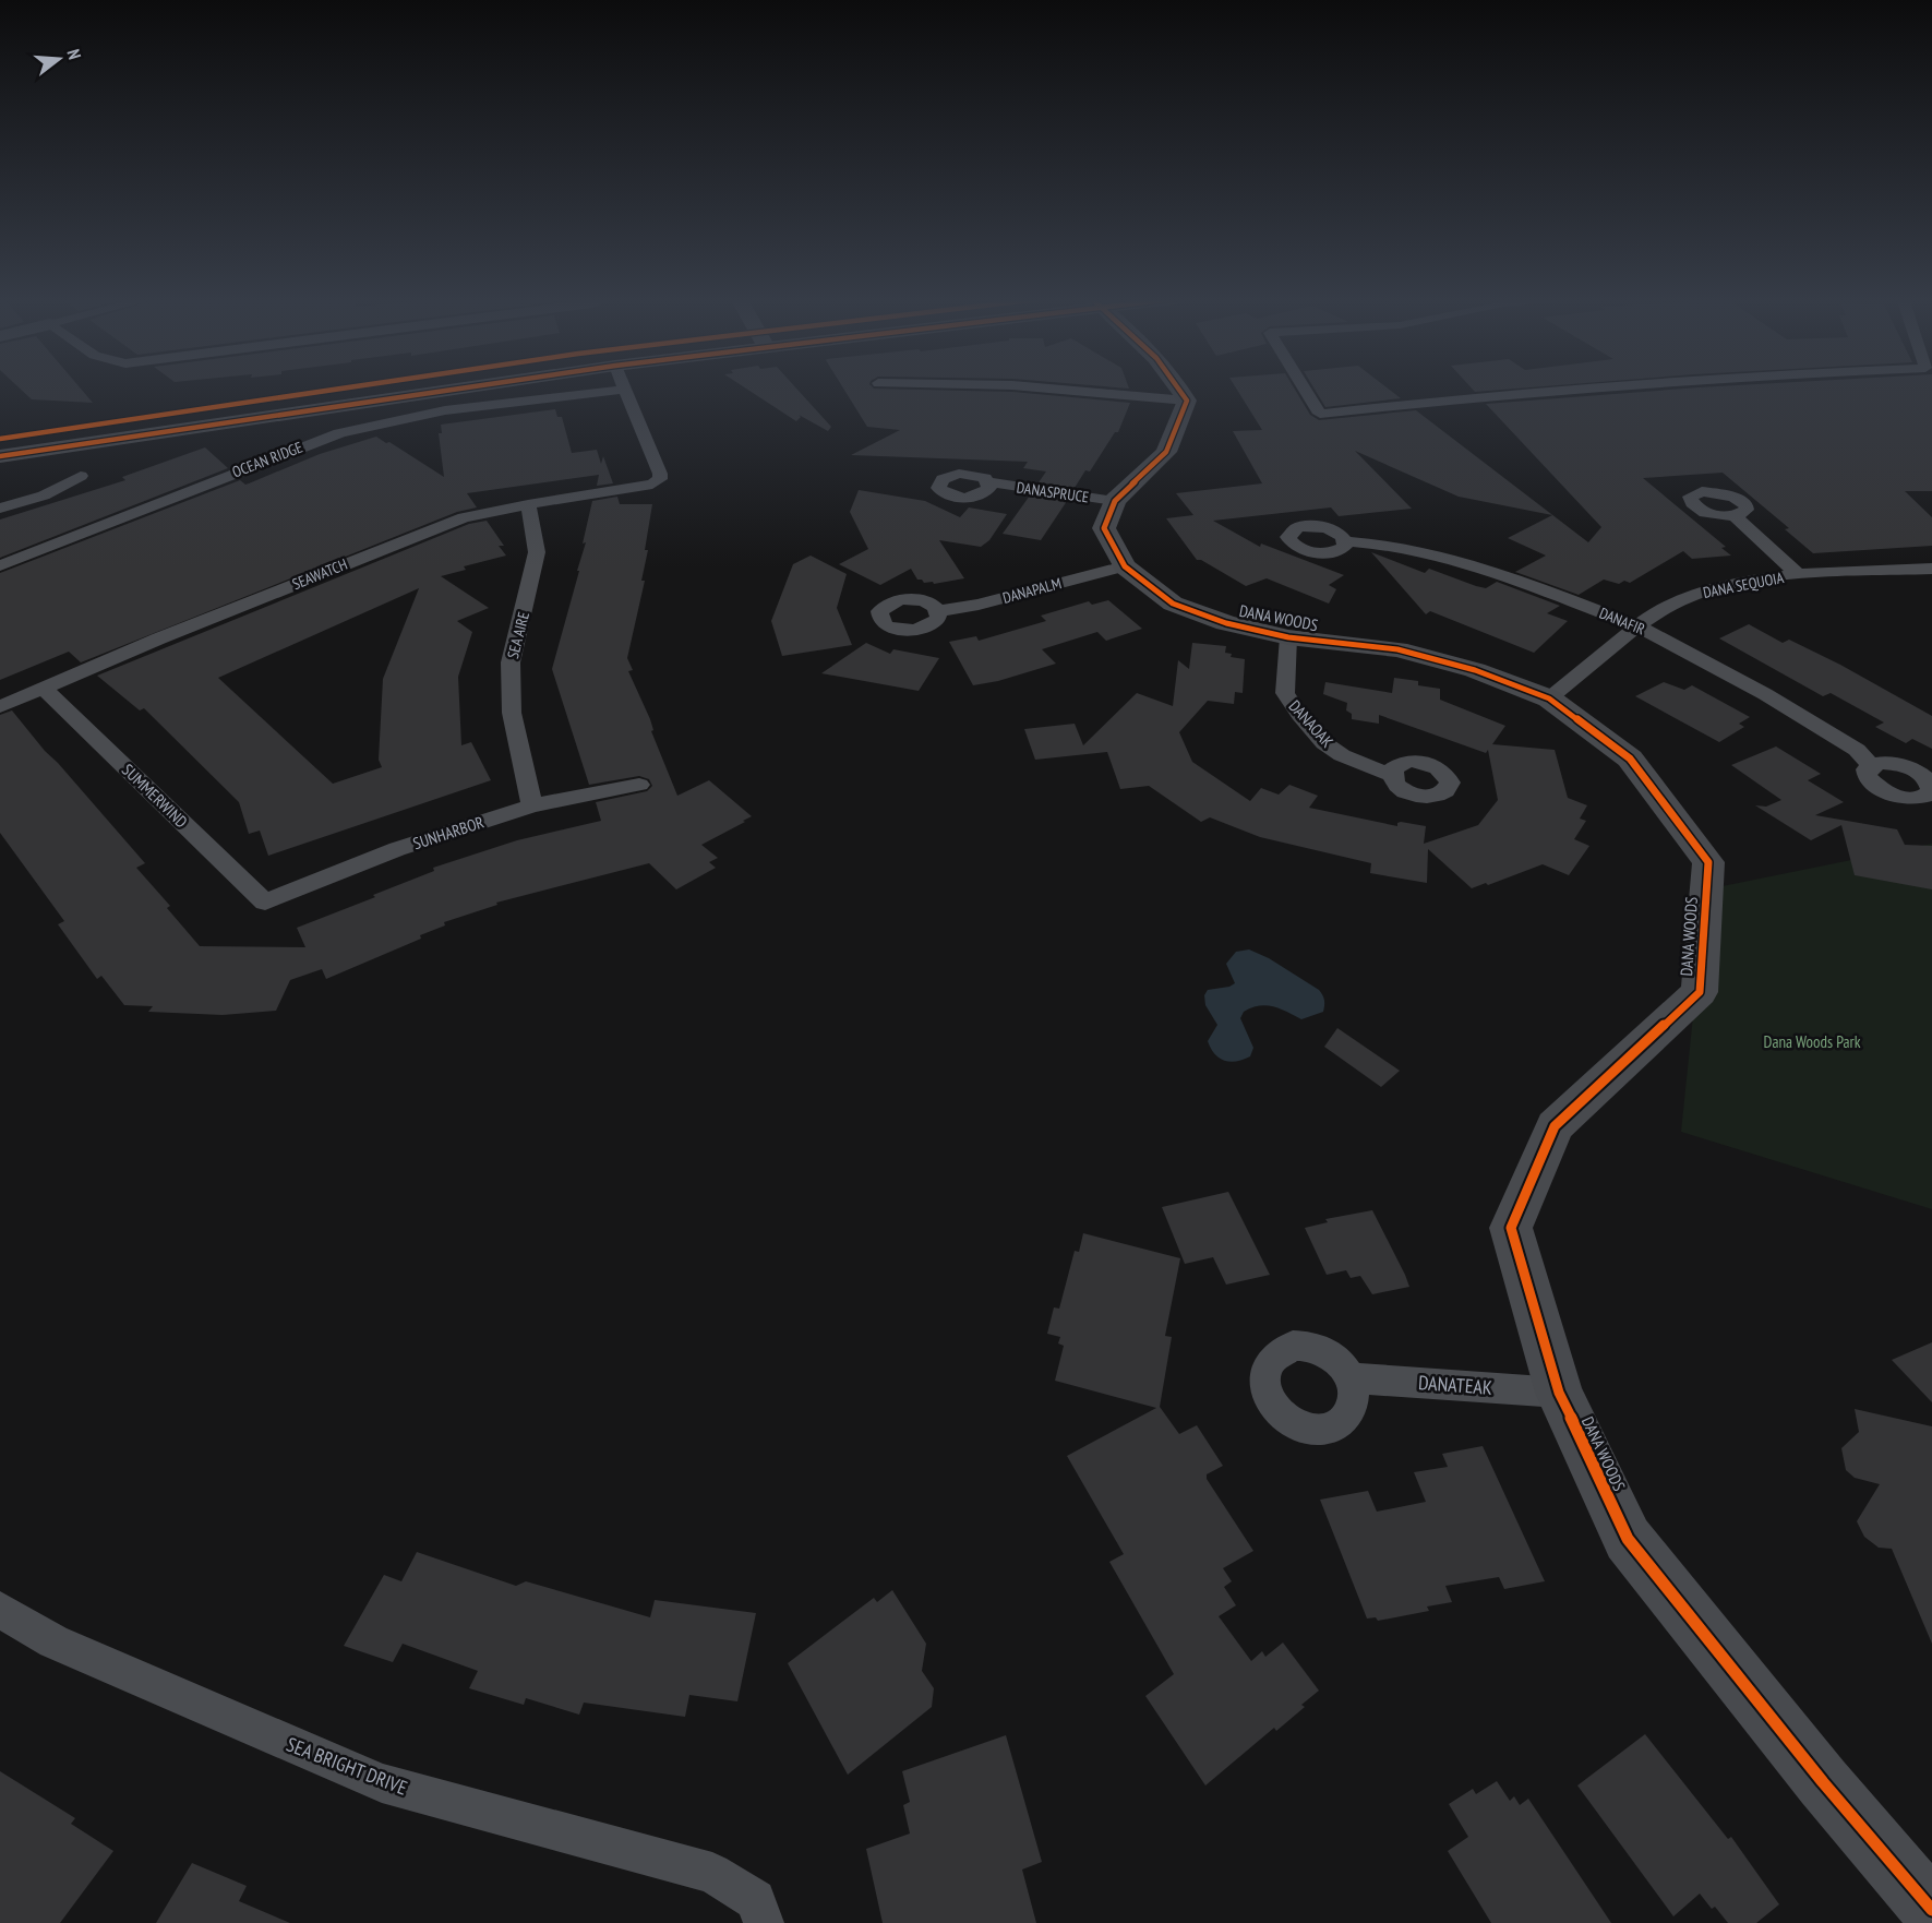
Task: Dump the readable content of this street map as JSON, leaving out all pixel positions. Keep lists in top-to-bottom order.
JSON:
{
  "streets": {
    "street": [
      "OCEAN RIDGE",
      "DANASPRUCE",
      "SEAWATCH",
      "DANA SEQUOIA",
      "DANAPALM",
      "DANA WOODS",
      "DANAFIR",
      "SEA AIRE",
      "DANAOAK",
      "SUMMERWIND",
      "SUNHARBOR",
      "DANATEAK",
      "SEA BRIGHT DRIVE"
    ]
  },
  "crossings": [
    ["OCEAN RIDGE", "SEAWATCH"],
    ["DANASPRUCE", "DANA WOODS"],
    ["SEAWATCH", "SEA AIRE"],
    ["SEAWATCH", "SUMMERWIND"],
    ["DANA SEQUOIA", "DANA WOODS"],
    ["DANA SEQUOIA", "DANAFIR"],
    ["DANAPALM", "DANA WOODS"],
    ["DANA WOODS", "DANAOAK"],
    ["DANA WOODS", "DANATEAK"],
    ["SEA AIRE", "SUNHARBOR"],
    ["SUMMERWIND", "SUNHARBOR"]
  ],
  "parks": ["Dana Woods Park"],
  "north": "right"
}
